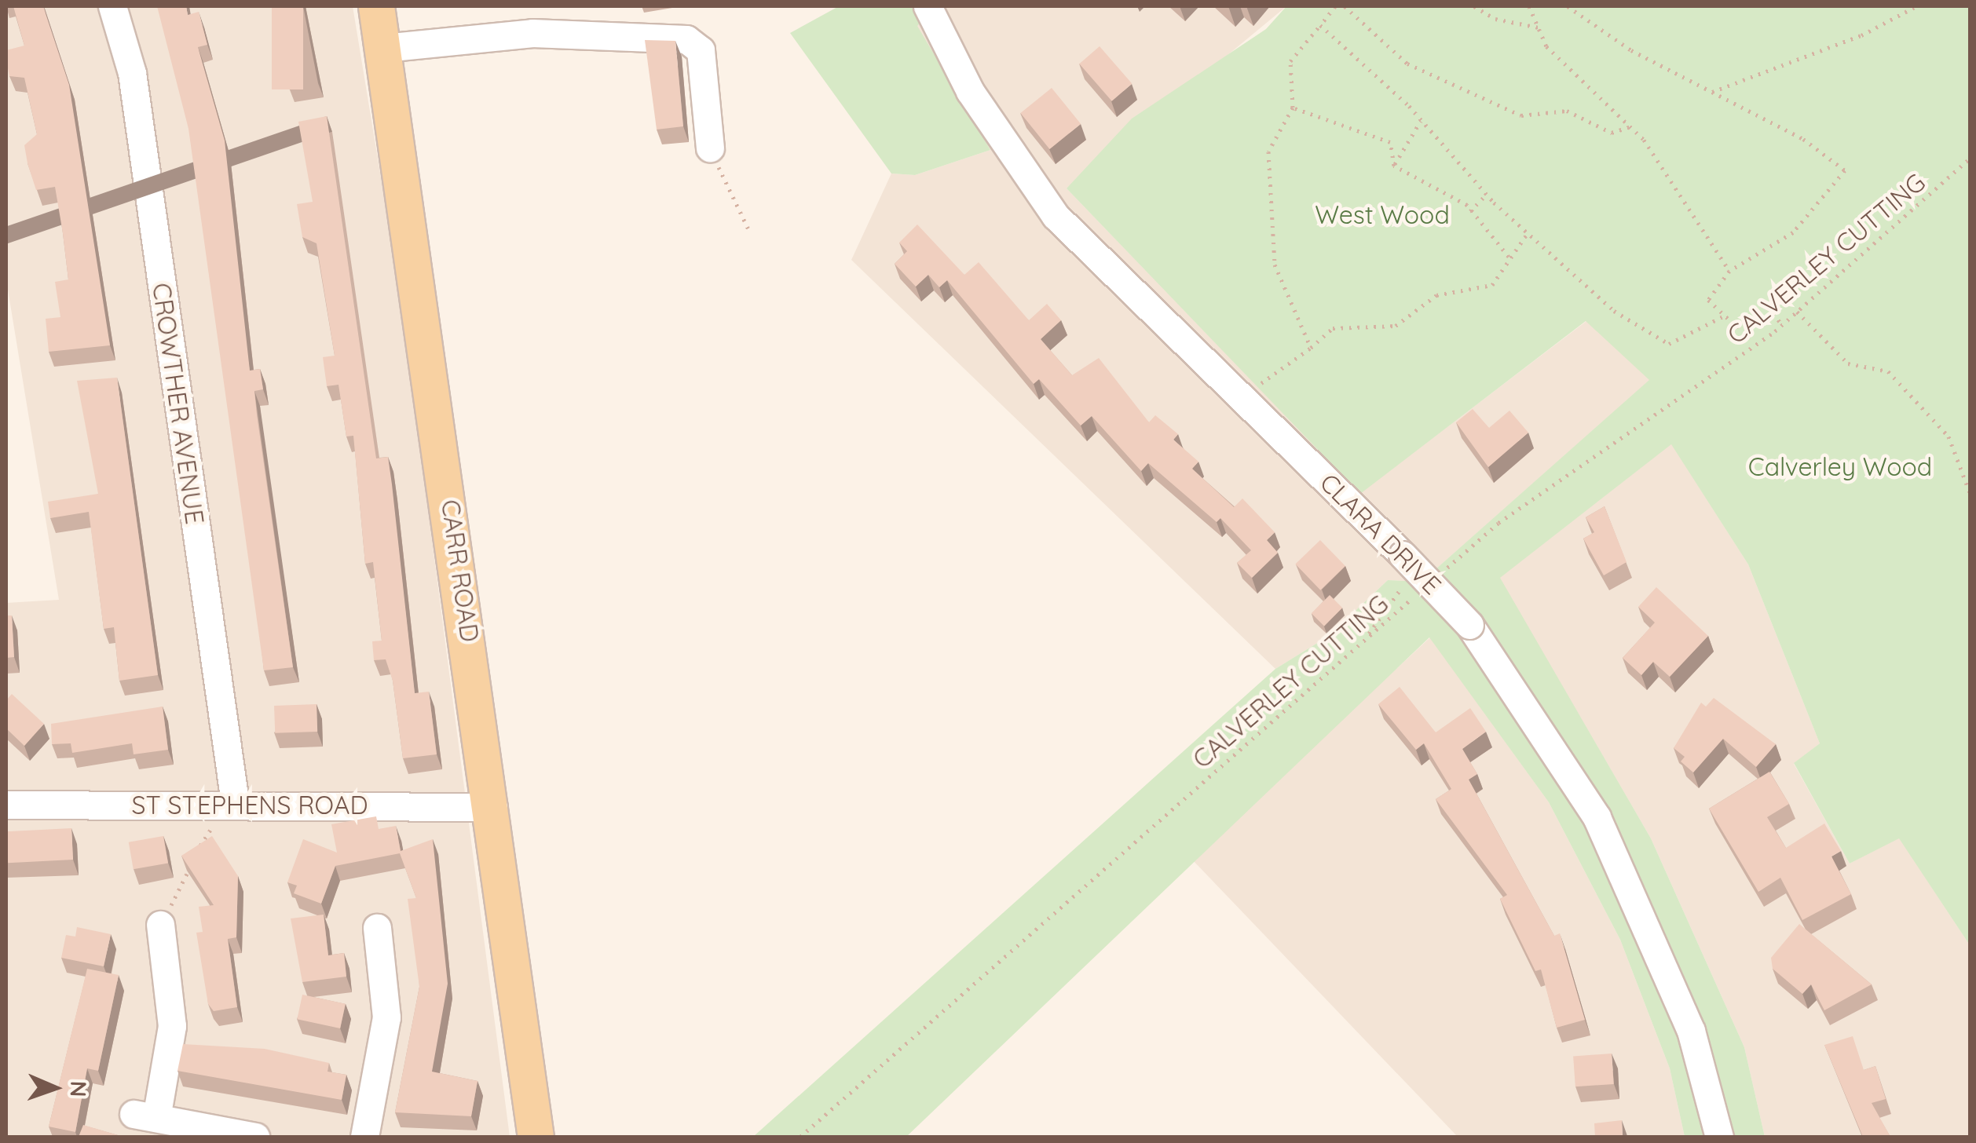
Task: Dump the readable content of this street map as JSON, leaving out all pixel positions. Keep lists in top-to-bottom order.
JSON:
{
  "streets": {
    "main road": ["CARR ROAD"],
    "street": ["CROWTHER AVENUE", "CLARA DRIVE", "ST STEPHENS ROAD"],
    "path": ["CALVERLEY CUTTING"]
  },
  "crossings": [
    ["CALVERLEY CUTTING", "CLARA DRIVE"],
    ["CROWTHER AVENUE", "ST STEPHENS ROAD"],
    ["CARR ROAD", "ST STEPHENS ROAD"]
  ],
  "parks": ["West Wood", "Calverley Wood"],
  "north": "right"
}
